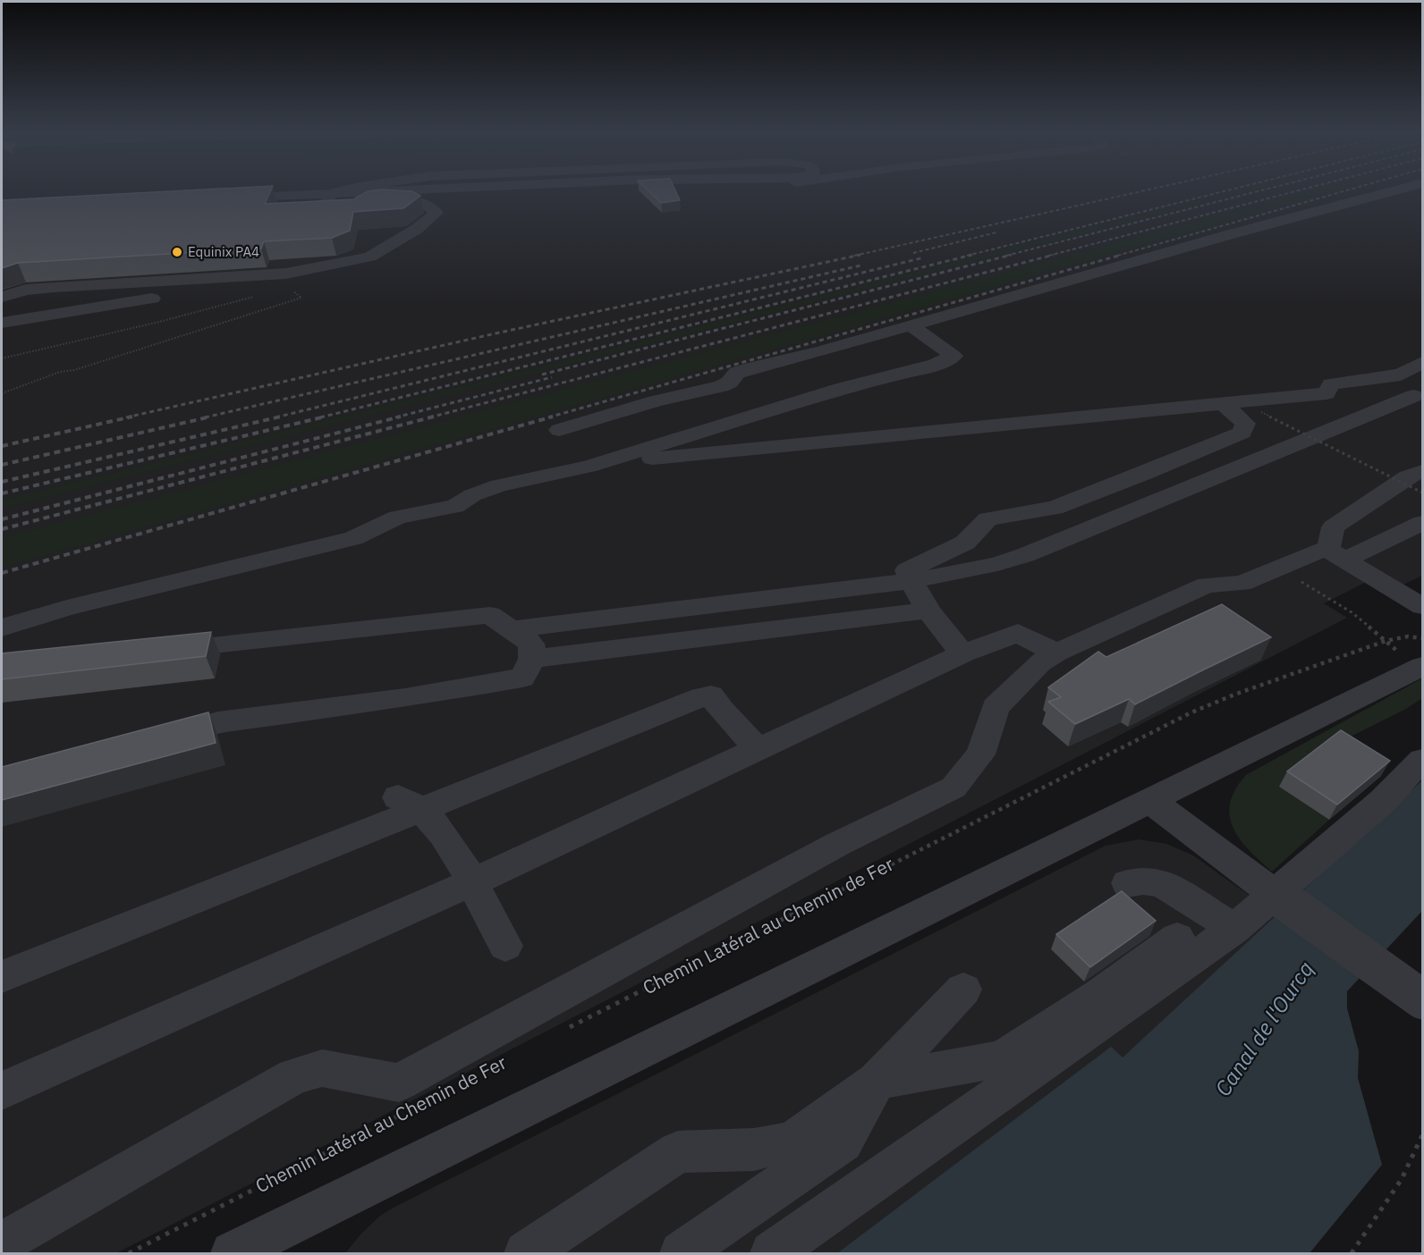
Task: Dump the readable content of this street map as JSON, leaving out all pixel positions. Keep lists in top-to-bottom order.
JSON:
{
  "streets": {
    "path": ["Chemin Latéral au Chemin de Fer"]
  },
  "water": ["Canal de l'Ourcq"],
  "places": ["Equinix PA4"]
}
